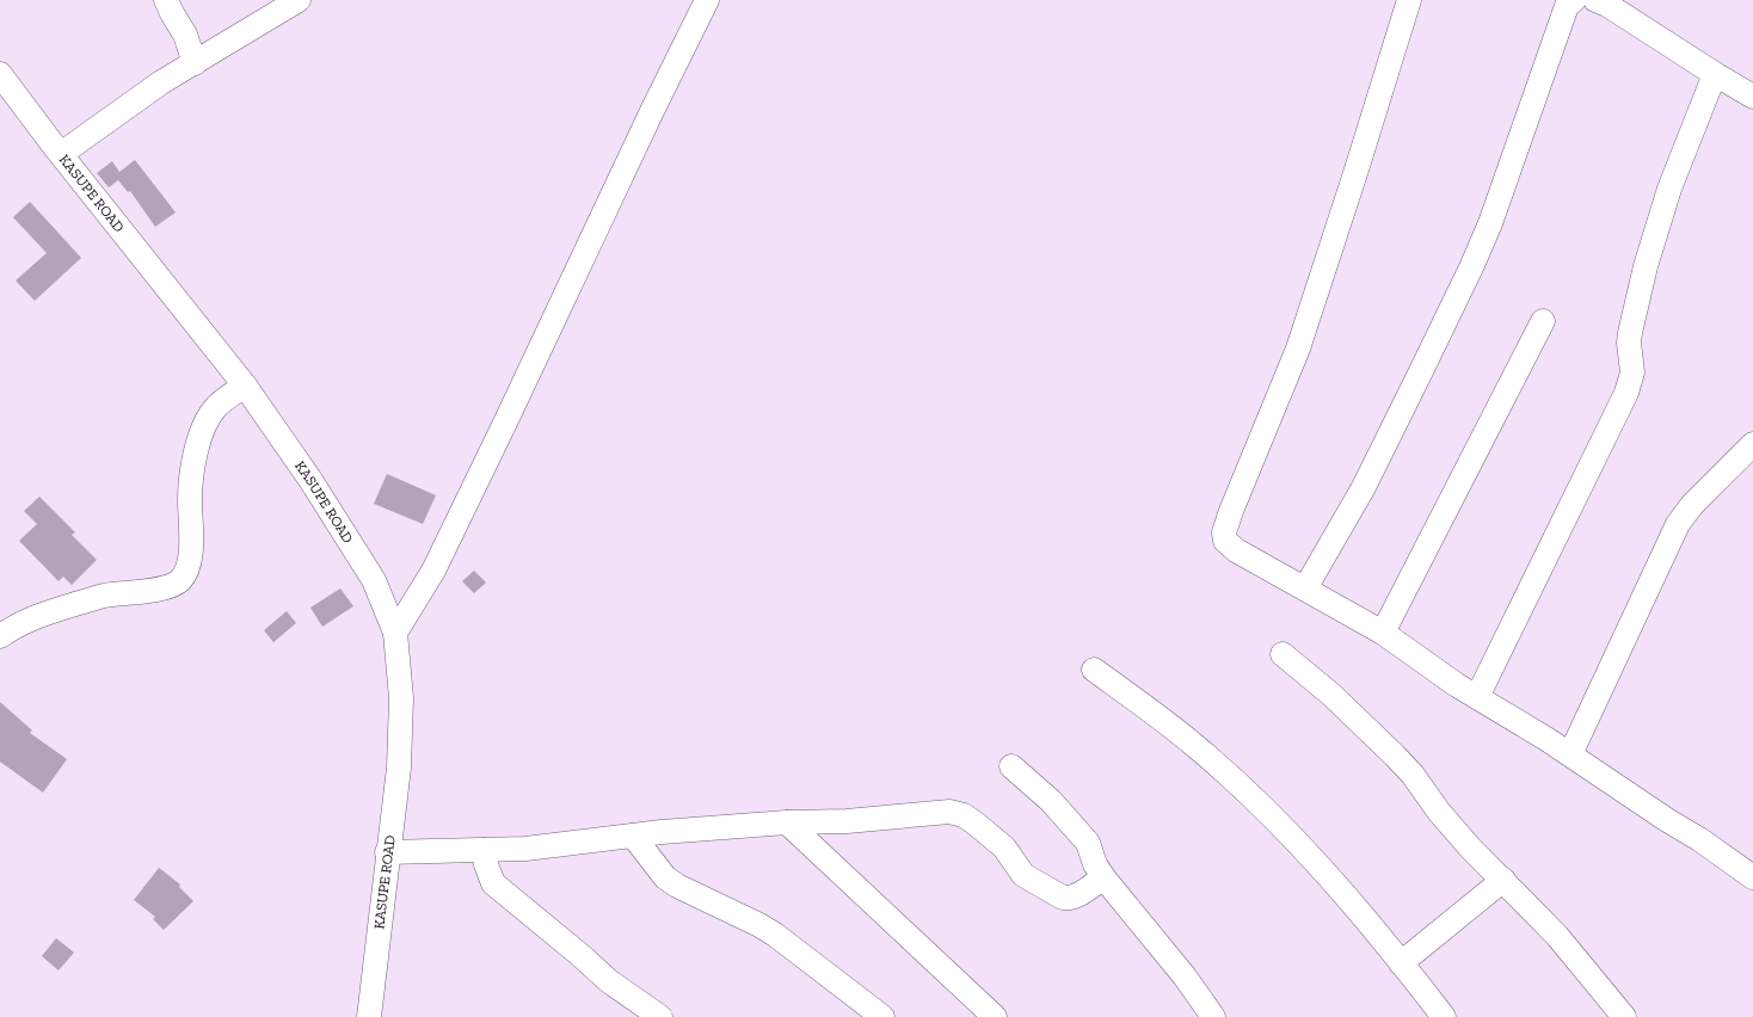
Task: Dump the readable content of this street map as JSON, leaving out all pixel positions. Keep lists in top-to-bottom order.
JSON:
{
  "streets": {
    "street": ["KASUPE ROAD"]
  }
}
